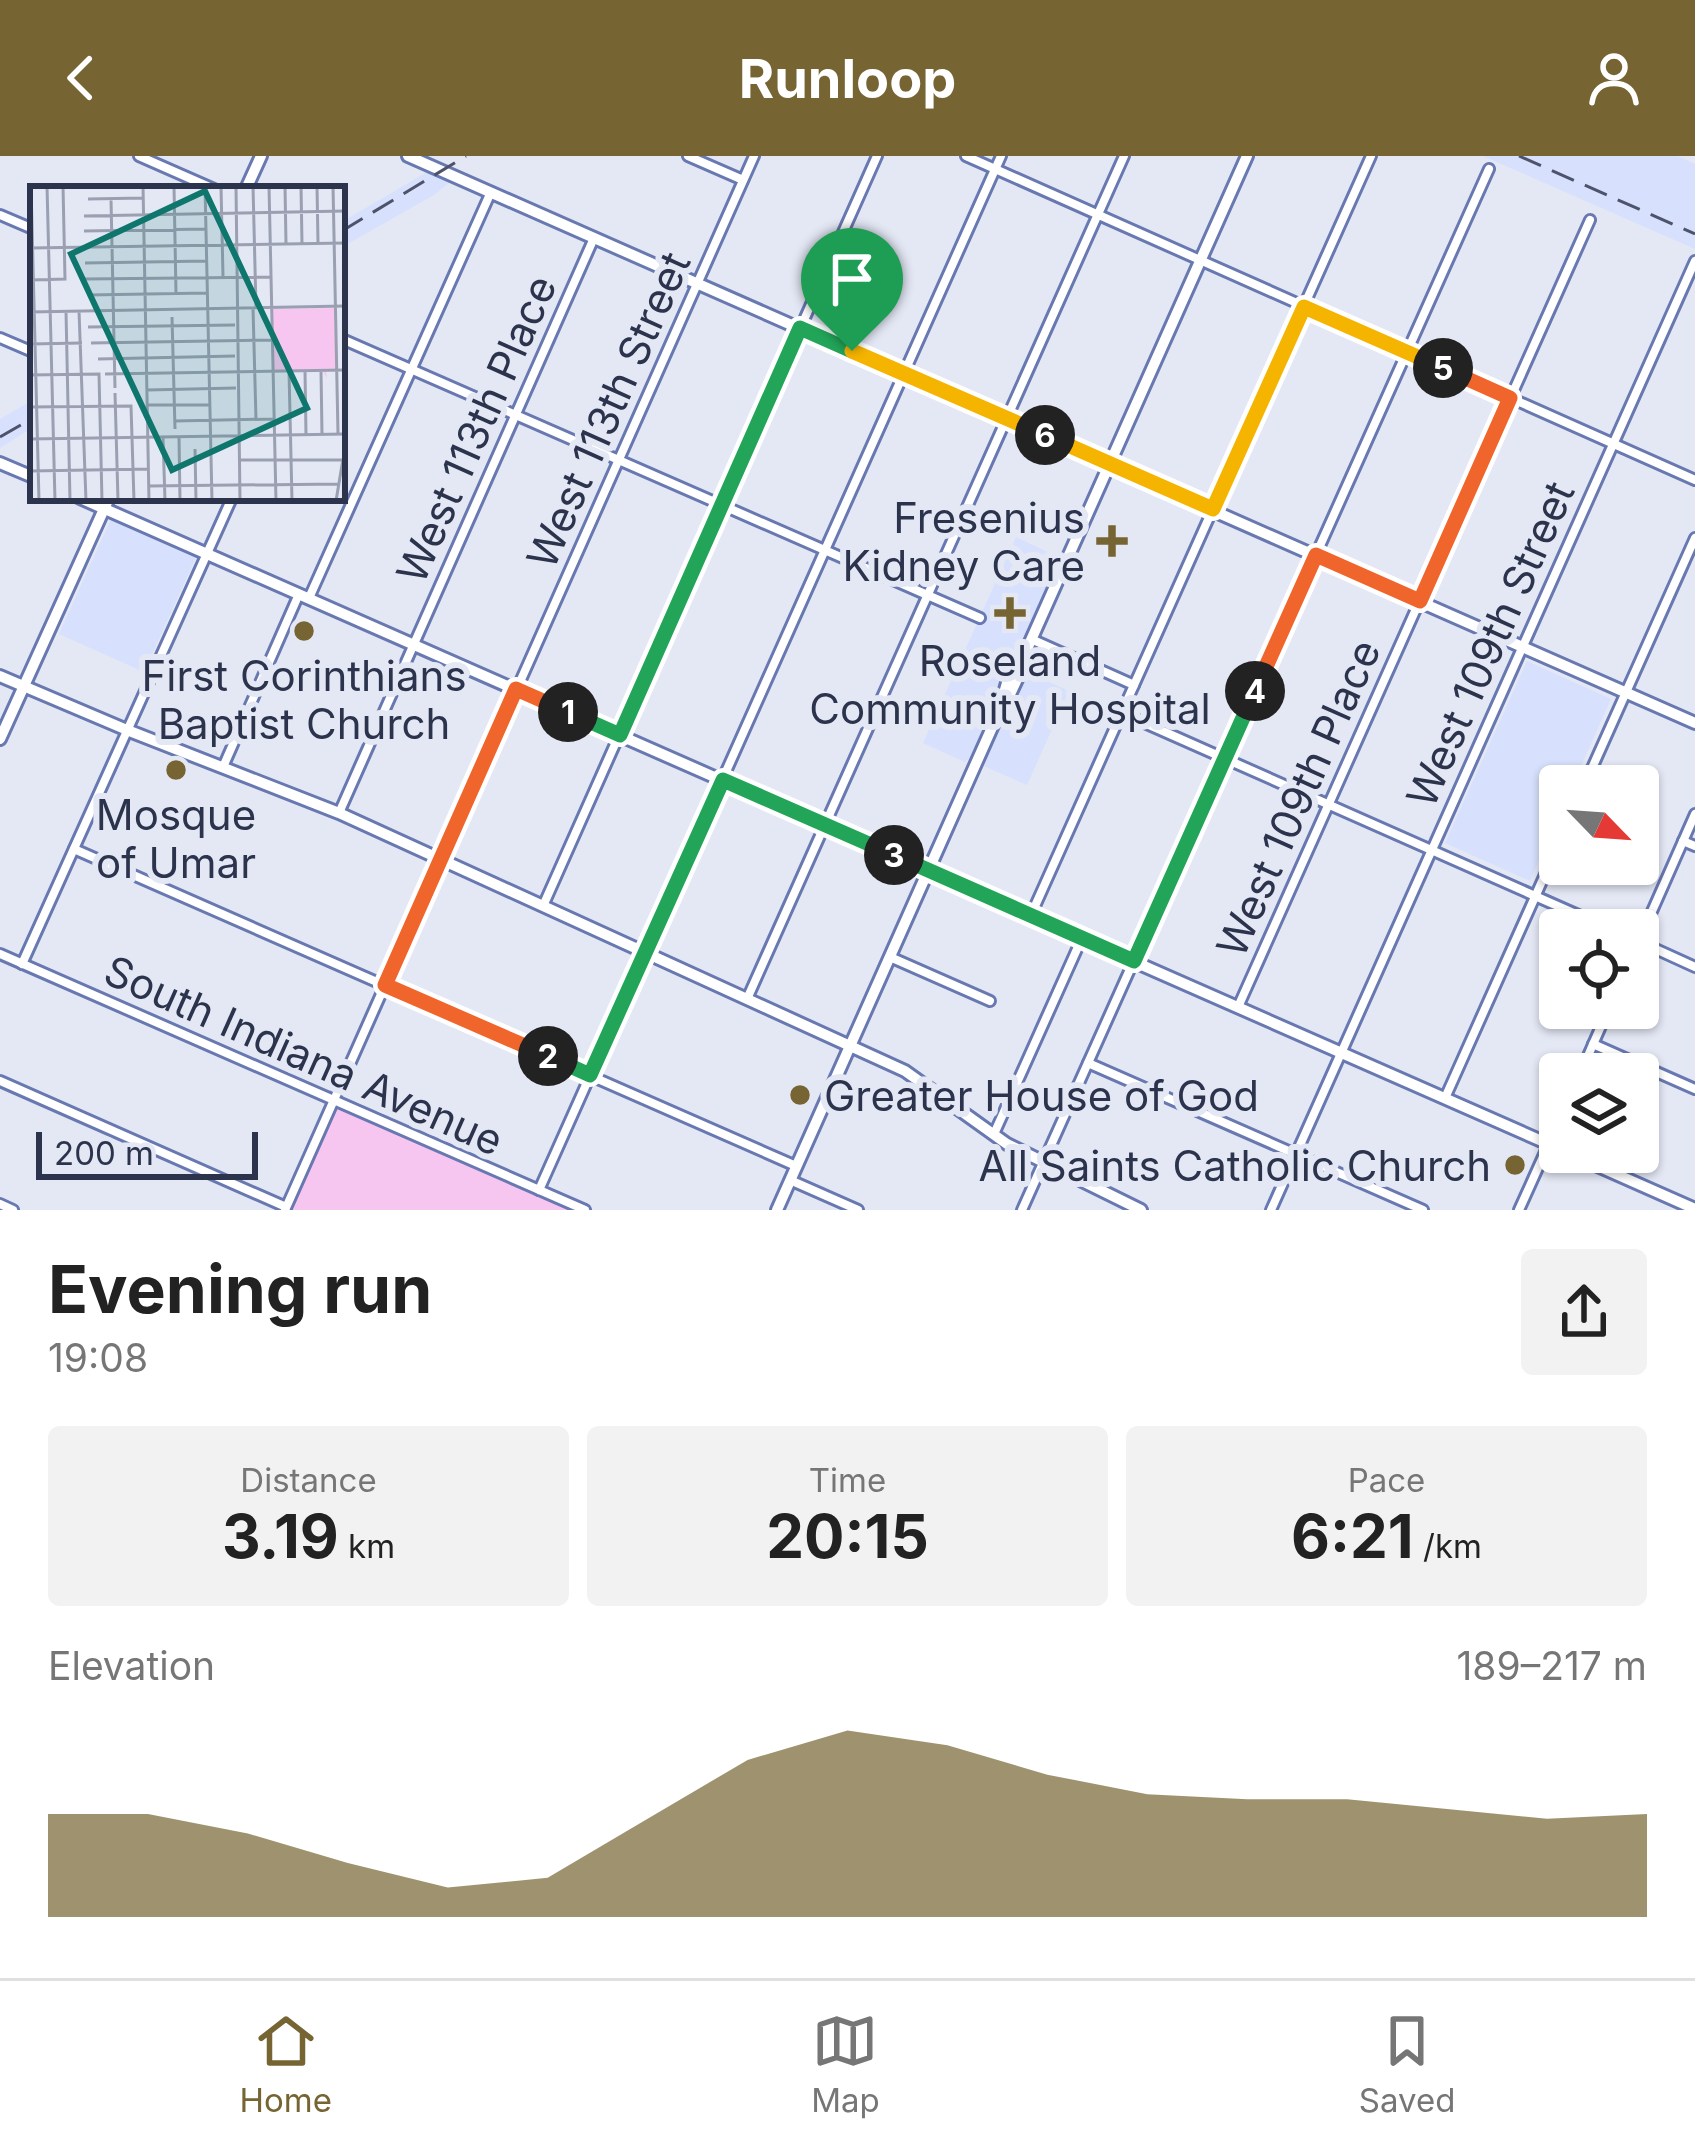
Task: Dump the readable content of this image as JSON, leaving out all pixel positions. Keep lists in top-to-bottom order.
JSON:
{
  "streets": {
    "street": [
      "West 113th Street",
      "West 113th Place",
      "West 109th Street",
      "West 109th Place",
      "South Indiana Avenue"
    ]
  },
  "crossings": [
    ["West 113th Street", "South Indiana Avenue"]
  ],
  "places": {
    "health": ["Fresenius Kidney Care", "Roseland Community Hospital"],
    "other": [
      "First Corinthians Baptist Church",
      "Mosque of Umar",
      "Greater House of God",
      "All Saints Catholic Church"
    ]
  },
  "scale_bar": "200 m",
  "north": "bottom right",
  "page": {
    "header": "Runloop",
    "pins": [
      "5",
      "6",
      "4",
      "1",
      "3",
      "2"
    ],
    "scale": "200 m",
    "heading": ["Evening run", "19:08"],
    "stats": [
      ["Distance", "3.19 km"],
      ["Time", "20:15"],
      ["Pace", "6:21 /km"]
    ],
    "chart": ["Elevation", "189–217 m"],
    "tabs": ["Home", "Map", "Saved"]
  }
}
